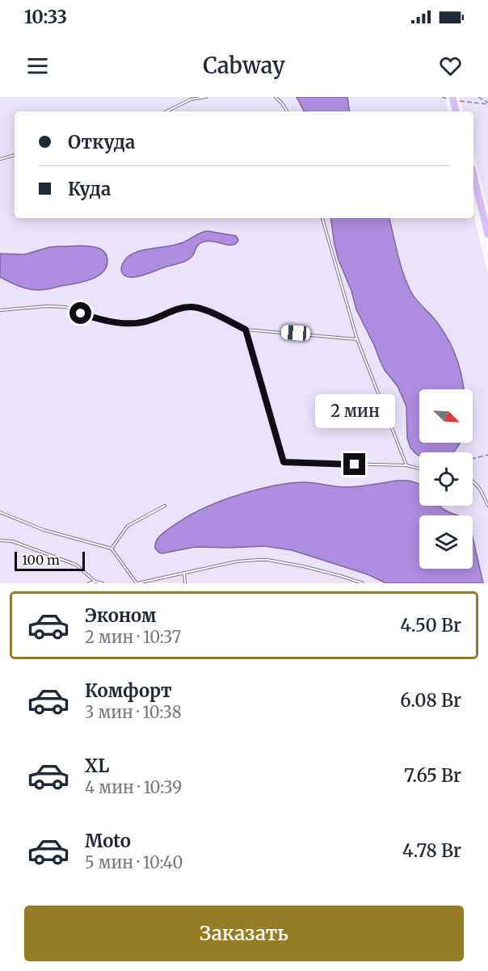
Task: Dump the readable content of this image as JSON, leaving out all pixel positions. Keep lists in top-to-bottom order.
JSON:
{
  "scale_bar": "100 m",
  "north": "bottom right",
  "page": {
    "status": "10:33",
    "header": "Cabway",
    "banner": ["Откуда", "Куда"],
    "bubble": "2 мин",
    "scale": "100 m",
    "list": [
      {
        "name": "Эконом",
        "note": "2 мин · 10:37",
        "value": "4.50 Br"
      },
      {
        "name": "Комфорт",
        "note": "3 мин · 10:38",
        "value": "6.08 Br"
      },
      {
        "name": "XL",
        "note": "4 мин · 10:39",
        "value": "7.65 Br"
      },
      {
        "name": "Moto",
        "note": "5 мин · 10:40",
        "value": "4.78 Br"
      }
    ],
    "buttons": "Заказать"
  }
}
